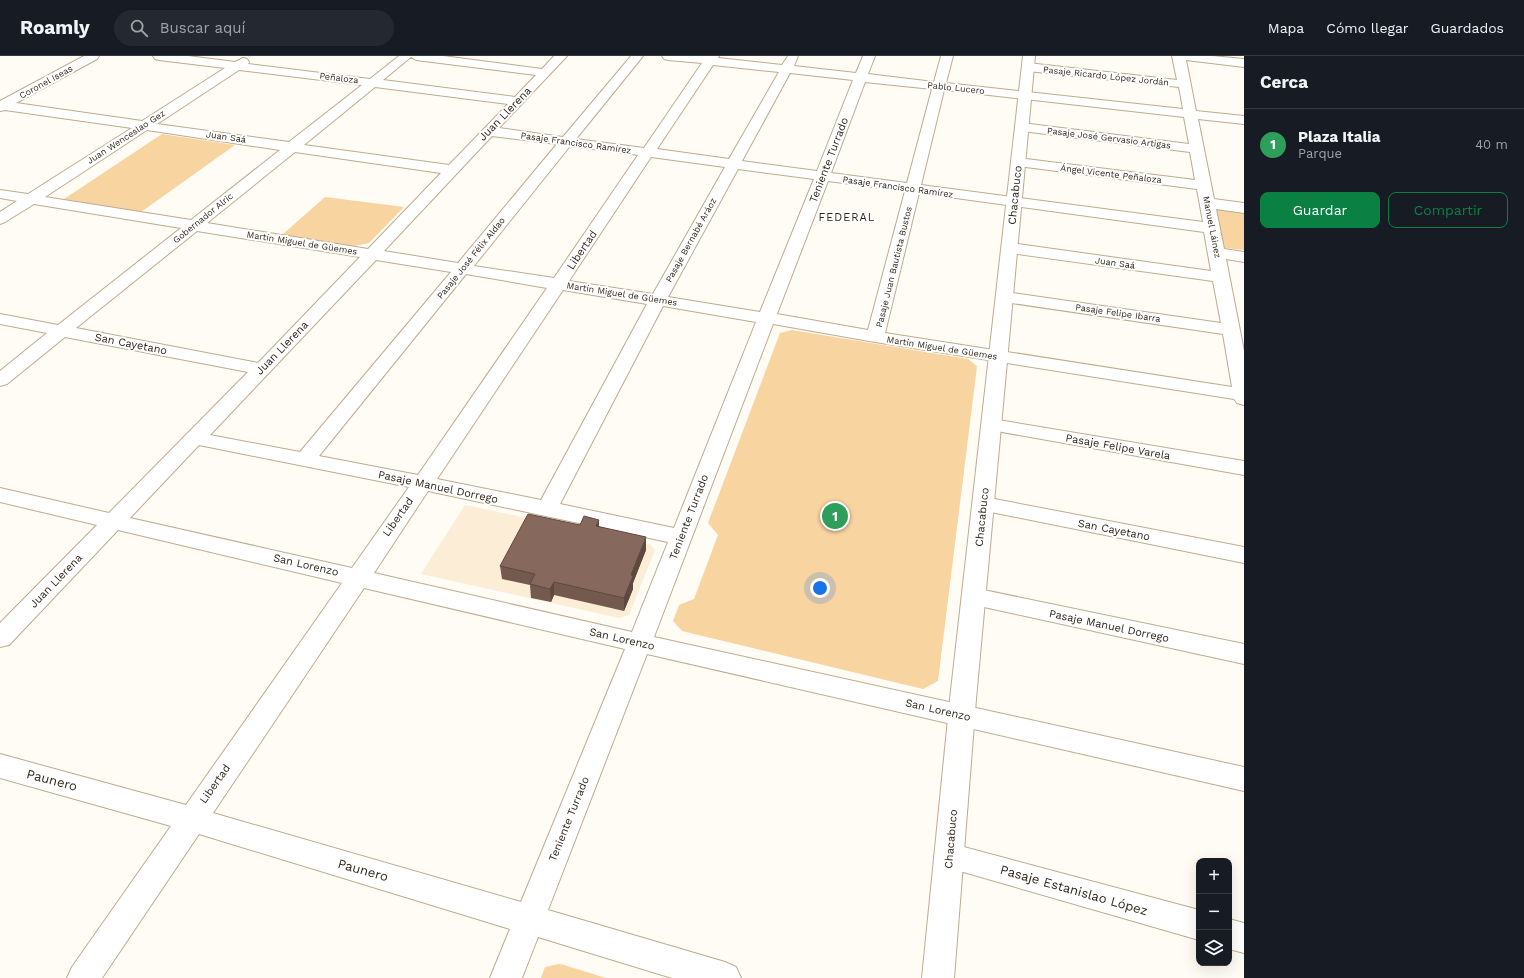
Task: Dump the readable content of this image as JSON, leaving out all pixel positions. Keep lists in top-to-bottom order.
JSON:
{
  "streets": {
    "street": [
      "Pasaje Ricardo López Jordán",
      "Peñaloza",
      "Coronel Iseas",
      "Pablo Lucero",
      "Juan Llerena",
      "Juan Wenceslao Gez",
      "Juan Saá",
      "Pasaje José Gervasio Artigas",
      "Pasaje Francisco Ramírez",
      "Teniente Turrado",
      "Ángel Vicente Peñaloza",
      "Chacabuco",
      "Gobernador Alric",
      "Manuel Láinez",
      "Pasaje Bernabé Aráoz",
      "Martín Miguel de Güemes",
      "Libertad",
      "Pasaje José Félix Aldao",
      "Pasaje Juan Bautista Bustos",
      "Pasaje Felipe Ibarra",
      "San Cayetano",
      "Pasaje Felipe Varela",
      "Pasaje Manuel Dorrego",
      "San Lorenzo",
      "Paunero",
      "Pasaje Estanislao López"
    ]
  },
  "crossings": [
    ["Pasaje Ricardo López Jordán", "Chacabuco"],
    ["Pasaje Ricardo López Jordán", "Manuel Láinez"],
    ["Peñaloza", "Juan Llerena"],
    ["Peñaloza", "Juan Wenceslao Gez"],
    ["Peñaloza", "Gobernador Alric"],
    ["Coronel Iseas", "Juan Saá"],
    ["Pablo Lucero", "Teniente Turrado"],
    ["Pablo Lucero", "Chacabuco"],
    ["Pablo Lucero", "Manuel Láinez"],
    ["Pablo Lucero", "Pasaje Bernabé Aráoz"],
    ["Pablo Lucero", "Libertad"],
    ["Pablo Lucero", "Pasaje Juan Bautista Bustos"],
    ["Juan Llerena", "Juan Saá"],
    ["Juan Llerena", "Pasaje Francisco Ramírez"],
    ["Juan Llerena", "Martín Miguel de Güemes"],
    ["Juan Llerena", "San Cayetano"],
    ["Juan Llerena", "Pasaje Manuel Dorrego"],
    ["Juan Llerena", "San Lorenzo"],
    ["Juan Wenceslao Gez", "Juan Saá"],
    ["Juan Wenceslao Gez", "Martín Miguel de Güemes"],
    ["Juan Saá", "Chacabuco"],
    ["Juan Saá", "Gobernador Alric"],
    ["Juan Saá", "Manuel Láinez"],
    ["Pasaje José Gervasio Artigas", "Chacabuco"],
    ["Pasaje José Gervasio Artigas", "Manuel Láinez"],
    ["Pasaje Francisco Ramírez", "Teniente Turrado"],
    ["Pasaje Francisco Ramírez", "Chacabuco"],
    ["Pasaje Francisco Ramírez", "Manuel Láinez"],
    ["Pasaje Francisco Ramírez", "Pasaje Bernabé Aráoz"],
    ["Pasaje Francisco Ramírez", "Libertad"],
    ["Pasaje Francisco Ramírez", "Pasaje José Félix Aldao"],
    ["Pasaje Francisco Ramírez", "Pasaje Juan Bautista Bustos"],
    ["Teniente Turrado", "Martín Miguel de Güemes"],
    ["Teniente Turrado", "Pasaje Manuel Dorrego"],
    ["Teniente Turrado", "San Lorenzo"],
    ["Teniente Turrado", "Paunero"],
    ["Ángel Vicente Peñaloza", "Chacabuco"],
    ["Ángel Vicente Peñaloza", "Manuel Láinez"],
    ["Chacabuco", "Martín Miguel de Güemes"],
    ["Chacabuco", "Pasaje Felipe Ibarra"],
    ["Chacabuco", "San Cayetano"],
    ["Chacabuco", "Pasaje Felipe Varela"],
    ["Chacabuco", "Pasaje Manuel Dorrego"],
    ["Chacabuco", "San Lorenzo"],
    ["Chacabuco", "Pasaje Estanislao López"],
    ["Gobernador Alric", "Martín Miguel de Güemes"],
    ["Gobernador Alric", "San Cayetano"],
    ["Manuel Láinez", "Martín Miguel de Güemes"],
    ["Manuel Láinez", "Pasaje Felipe Ibarra"],
    ["Pasaje Bernabé Aráoz", "Martín Miguel de Güemes"],
    ["Pasaje Bernabé Aráoz", "Pasaje Manuel Dorrego"],
    ["Martín Miguel de Güemes", "Libertad"],
    ["Martín Miguel de Güemes", "Pasaje José Félix Aldao"],
    ["Martín Miguel de Güemes", "Pasaje Juan Bautista Bustos"],
    ["Libertad", "Pasaje Manuel Dorrego"],
    ["Libertad", "San Lorenzo"],
    ["Libertad", "Paunero"],
    ["Pasaje José Félix Aldao", "Pasaje Manuel Dorrego"]
  ],
  "districts": ["FEDERAL"],
  "page": {
    "header": "Roamly",
    "search": "Buscar aquí",
    "nav": ["Mapa", "Cómo llegar", "Guardados"],
    "heading": "Cerca",
    "list": [
      {
        "mark": "1",
        "name": "Plaza Italia",
        "note": "Parque",
        "value": "40 m"
      }
    ],
    "buttons": ["Guardar", "Compartir"],
    "pins": "1",
    "map_buttons": ["+", "−"]
  }
}
